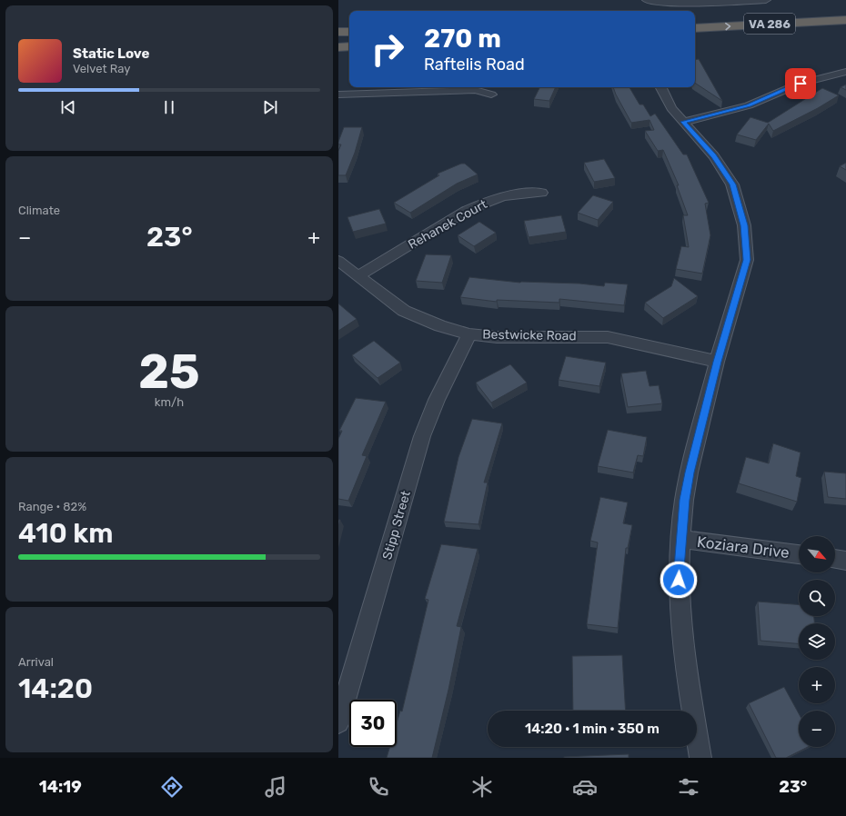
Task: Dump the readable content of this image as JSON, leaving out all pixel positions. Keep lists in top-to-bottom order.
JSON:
{
  "streets": {
    "highway": ["VA 286"],
    "street": [
      "Rehanek Court",
      "Bestwicke Road",
      "Stipp Street",
      "Koziara Drive"
    ]
  },
  "crossings": [
    ["Rehanek Court", "Bestwicke Road"],
    ["Bestwicke Road", "Stipp Street"]
  ],
  "north": "bottom right",
  "page": {
    "turn": ["270 m", "Raftelis Road"],
    "song": ["Static Love", "Velvet Ray"],
    "tile": [
      "Climate",
      ["25", "km/h"],
      ["Range · 82%", "410 km"],
      ["Arrival", "14:20"]
    ],
    "heat": ["−", "23°", "+"],
    "map_buttons": ["+", "−"],
    "limit": "30",
    "trip": "14:20 · 1 min · 350 m",
    "tabs": ["14:19", "23°"]
  }
}
